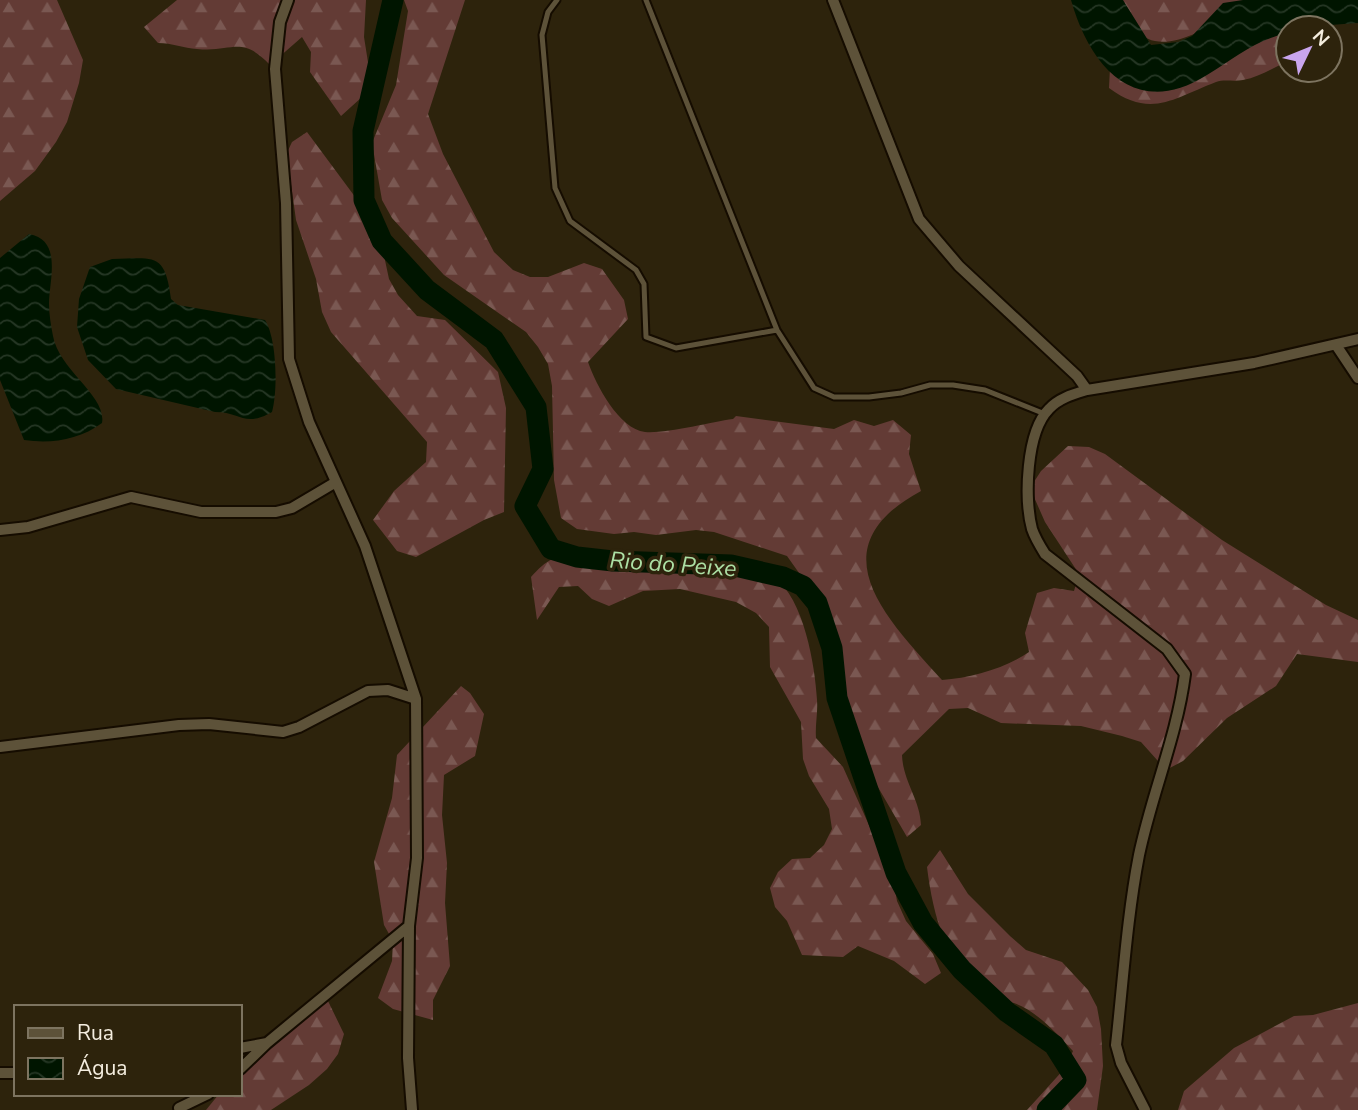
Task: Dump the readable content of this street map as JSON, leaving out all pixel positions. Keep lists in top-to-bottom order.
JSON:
{
  "water": ["Rio do Peixe"],
  "legend": ["Rua", "Água"],
  "north": "top right"
}
